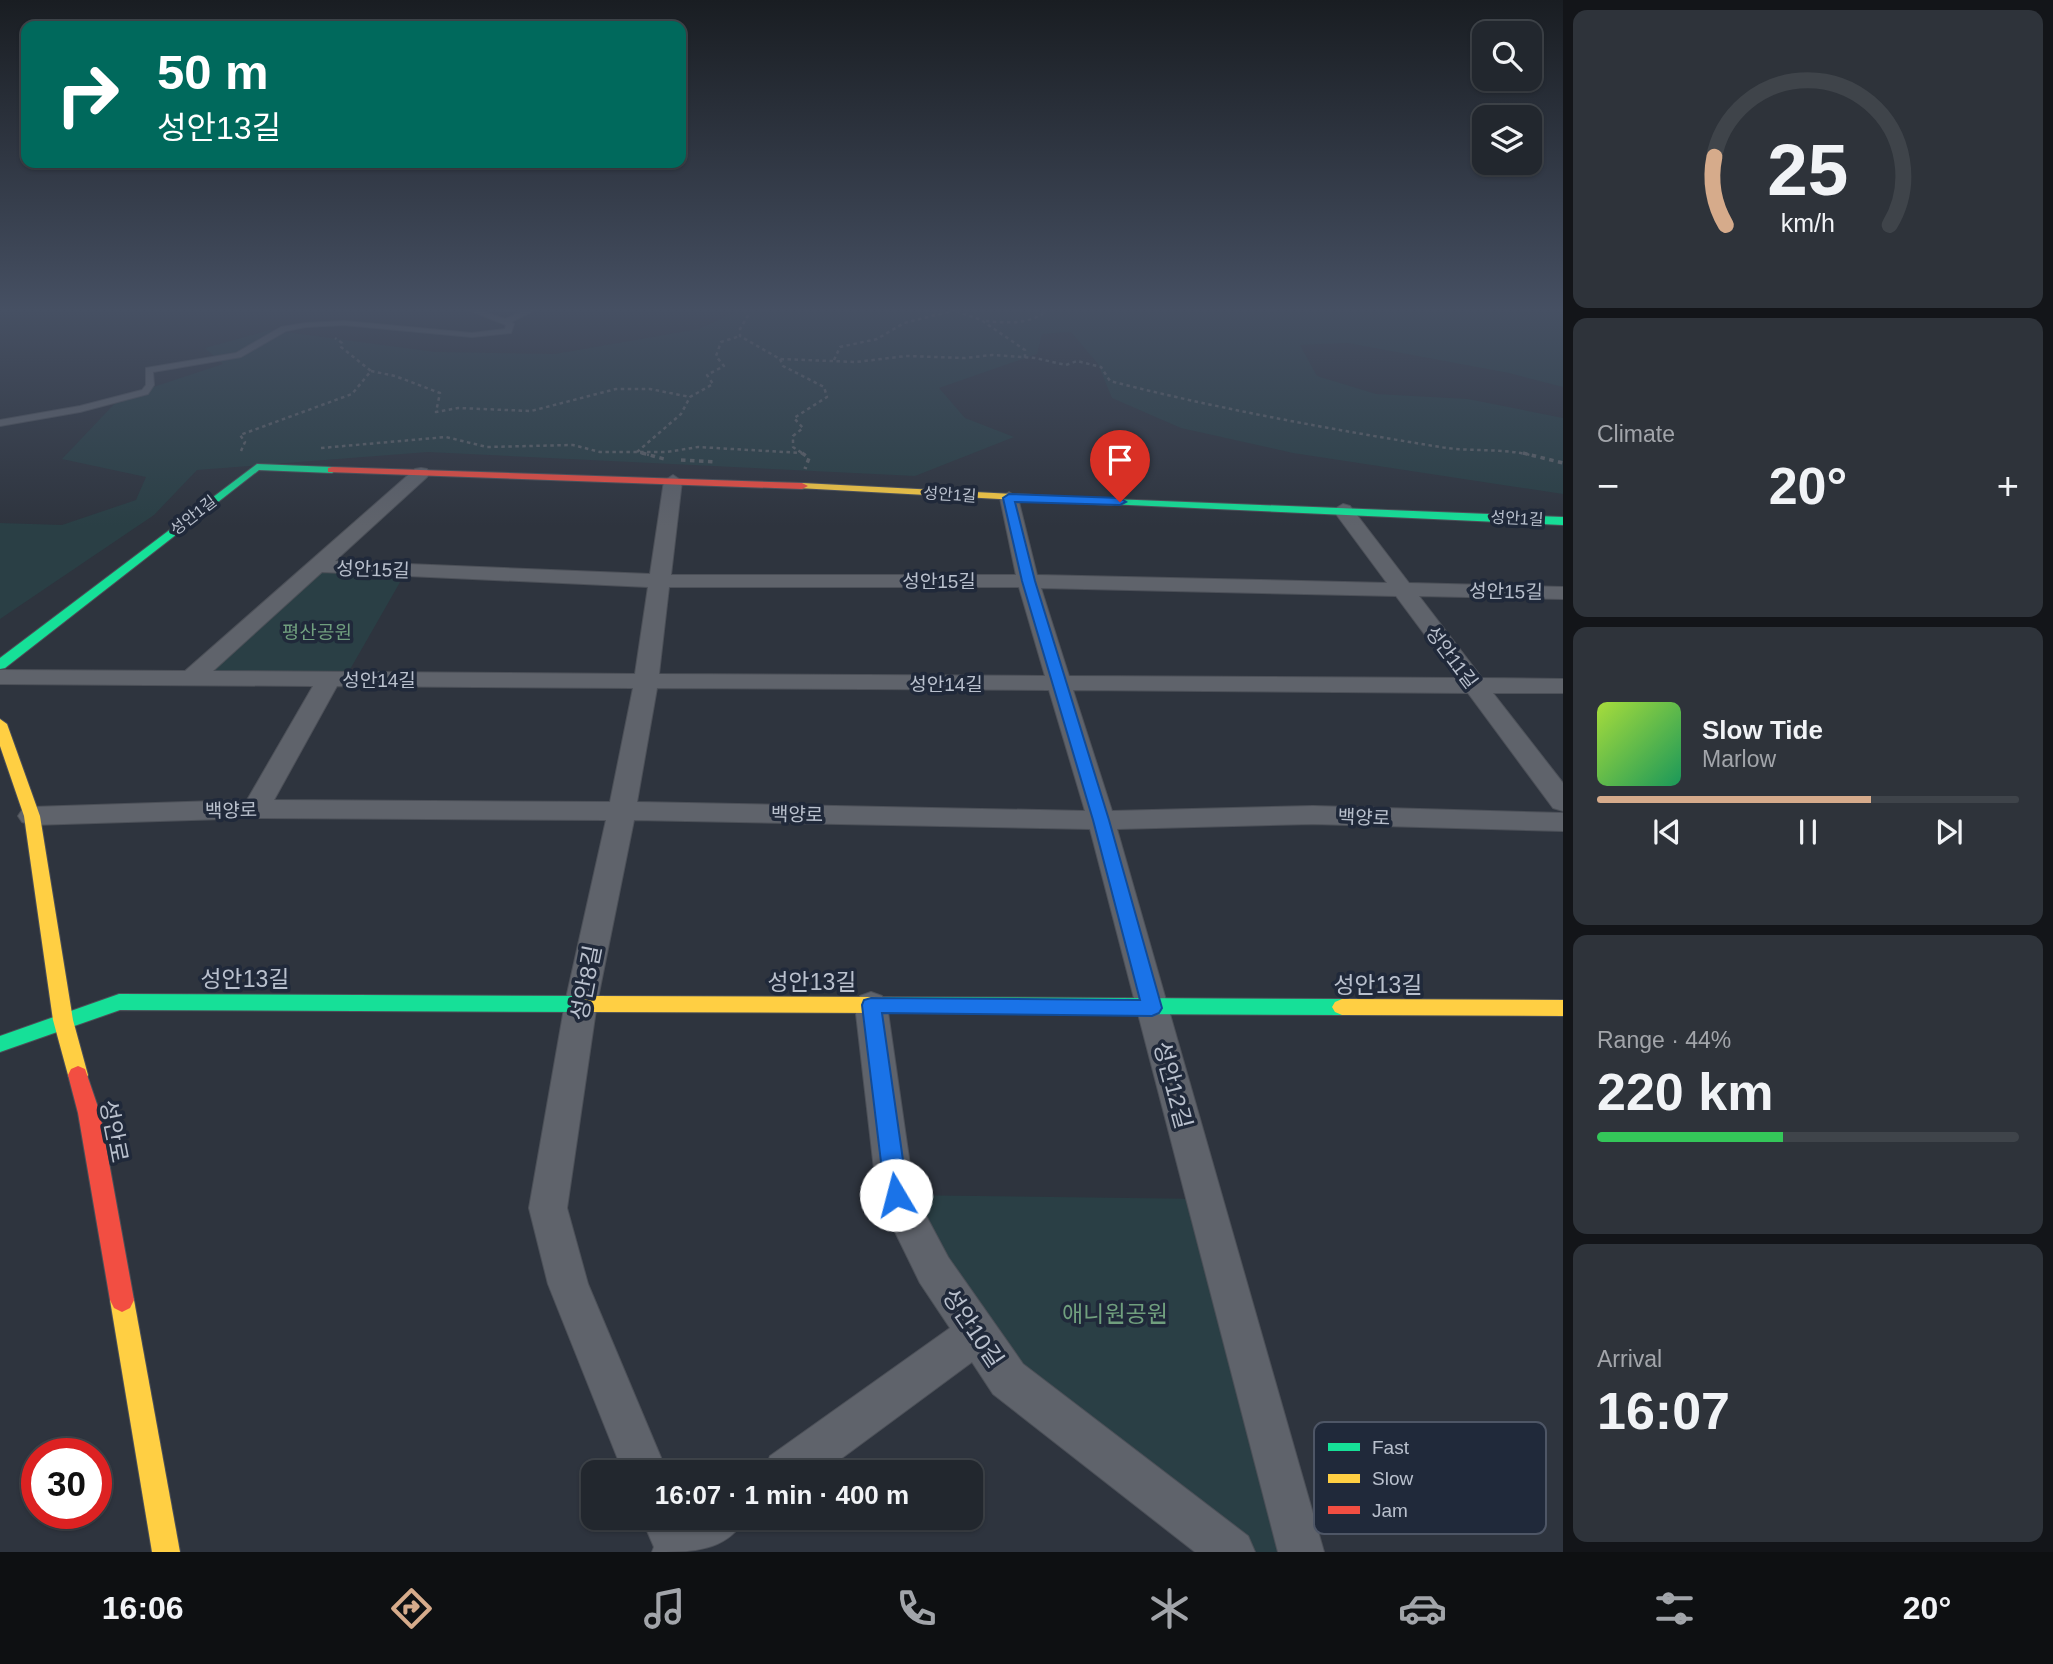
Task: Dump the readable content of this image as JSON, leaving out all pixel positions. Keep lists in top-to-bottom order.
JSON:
{
  "streets": {
    "street": [
      "성안1길",
      "성안15길",
      "성안11길",
      "성안14길",
      "백양로",
      "성안13길",
      "성안8길",
      "성안12길",
      "성안로",
      "성안10길"
    ]
  },
  "crossings": [
    ["성안1길", "성안11길"],
    ["성안1길", "성안8길"],
    ["성안1길", "성안12길"],
    ["성안15길", "성안11길"],
    ["성안15길", "성안8길"],
    ["성안15길", "성안12길"],
    ["성안11길", "성안14길"],
    ["성안14길", "백양로"],
    ["성안14길", "성안8길"],
    ["성안14길", "성안12길"],
    ["백양로", "성안8길"],
    ["백양로", "성안12길"],
    ["백양로", "성안로"],
    ["성안13길", "성안8길"],
    ["성안13길", "성안12길"],
    ["성안13길", "성안로"],
    ["성안13길", "성안10길"]
  ],
  "parks": ["평산공원", "애니원공원"],
  "legend": ["Fast", "Slow", "Jam"],
  "page": {
    "turn": ["50 m", "성안13길"],
    "tile": [
      "Climate",
      ["Range · 44%", "220 km"],
      ["Arrival", "16:07"]
    ],
    "heat": ["−", "20°", "+"],
    "song": ["Slow Tide", "Marlow"],
    "limit": "30",
    "trip": "16:07 · 1 min · 400 m",
    "tabs": ["16:06", "20°"],
    "gauge": ["25", "km/h"]
  }
}
